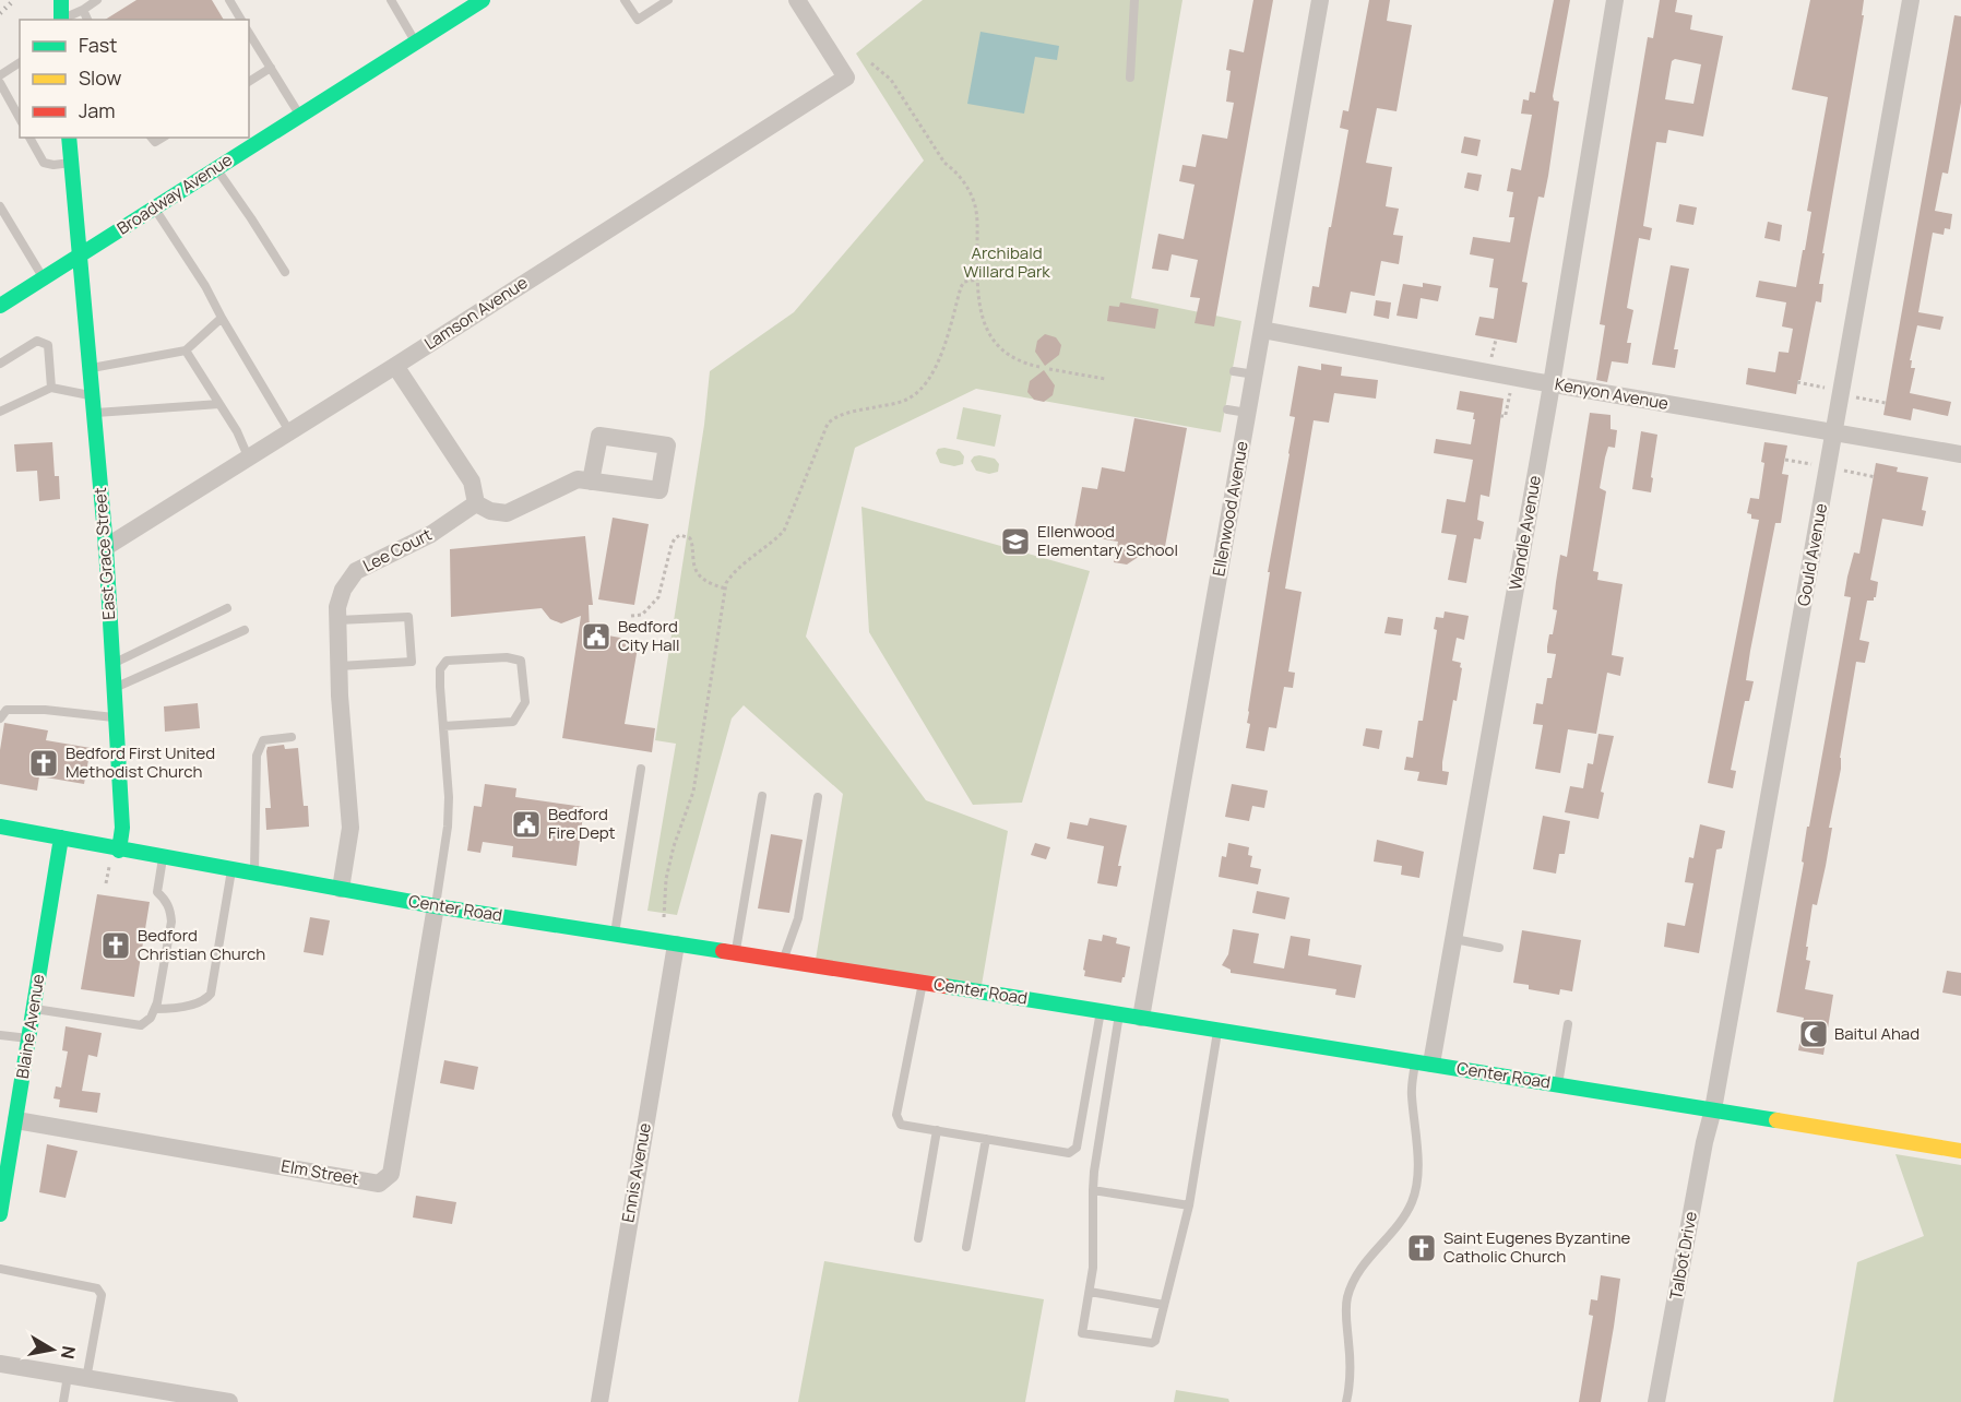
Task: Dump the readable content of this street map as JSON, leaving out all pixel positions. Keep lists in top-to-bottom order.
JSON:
{
  "streets": {
    "main road": [
      "Broadway Avenue",
      "East Grace Street",
      "Center Road",
      "Blaine Avenue"
    ],
    "street": [
      "Lamson Avenue",
      "Kenyon Avenue",
      "Ellenwood Avenue",
      "Wandle Avenue",
      "Lee Court",
      "Gould Avenue",
      "Elm Street",
      "Ennis Avenue",
      "Talbot Drive"
    ]
  },
  "crossings": [
    ["Broadway Avenue", "East Grace Street"],
    ["Lamson Avenue", "East Grace Street"],
    ["Kenyon Avenue", "Ellenwood Avenue"],
    ["Kenyon Avenue", "Wandle Avenue"],
    ["Kenyon Avenue", "Gould Avenue"],
    ["Ellenwood Avenue", "Center Road"],
    ["Wandle Avenue", "Center Road"],
    ["Lee Court", "Center Road"],
    ["East Grace Street", "Center Road"],
    ["Gould Avenue", "Center Road"],
    ["Gould Avenue", "Talbot Drive"],
    ["Center Road", "Blaine Avenue"],
    ["Center Road", "Elm Street"],
    ["Center Road", "Ennis Avenue"],
    ["Center Road", "Talbot Drive"],
    ["Blaine Avenue", "Elm Street"]
  ],
  "parks": ["Archibald Willard Park"],
  "places": {
    "school or university": ["Ellenwood Elementary School"],
    "public building": ["Bedford City Hall", "Bedford Fire Dept"],
    "church": ["Bedford First United Methodist Church", "Bedford Christian Church", "Saint Eugenes Byzantine Catholic Church"],
    "mosque": ["Baitul Ahad"]
  },
  "legend": ["Fast", "Slow", "Jam"],
  "north": "right"
}
